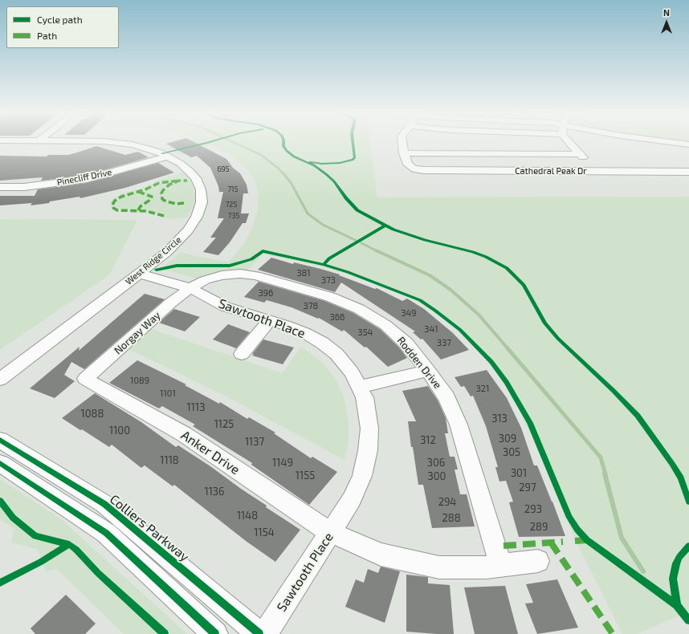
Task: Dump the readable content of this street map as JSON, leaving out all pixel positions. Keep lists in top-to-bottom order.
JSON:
{
  "streets": {
    "street": [
      "Cathedral Peak Dr",
      "Pinecliff Drive",
      "West Ridge Circle",
      "Sawtooth Place",
      "Norgay Way",
      "Rodden Drive",
      "Anker Drive",
      "Colliers Parkway"
    ]
  },
  "crossings": [
    ["Pinecliff Drive", "West Ridge Circle"],
    ["West Ridge Circle", "Sawtooth Place"],
    ["Sawtooth Place", "Norgay Way"],
    ["Sawtooth Place", "Rodden Drive"],
    ["Sawtooth Place", "Anker Drive"],
    ["Norgay Way", "Rodden Drive"],
    ["Norgay Way", "Anker Drive"],
    ["Rodden Drive", "Anker Drive"]
  ],
  "house_numbers": [
    "695",
    "715",
    "725",
    "735",
    "381",
    "373",
    "396",
    "378",
    "349",
    "366",
    "341",
    "354",
    "337",
    "1089",
    "321",
    "1101",
    "1113",
    "1088",
    "313",
    "1125",
    "1100",
    "309",
    "312",
    "1137",
    "305",
    "1118",
    "1149",
    "306",
    "301",
    "1155",
    "300",
    "297",
    "1136",
    "294",
    "293",
    "1148",
    "288",
    "289",
    "1154"
  ],
  "legend": ["Cycle path", "Path"],
  "north": "top"
}
